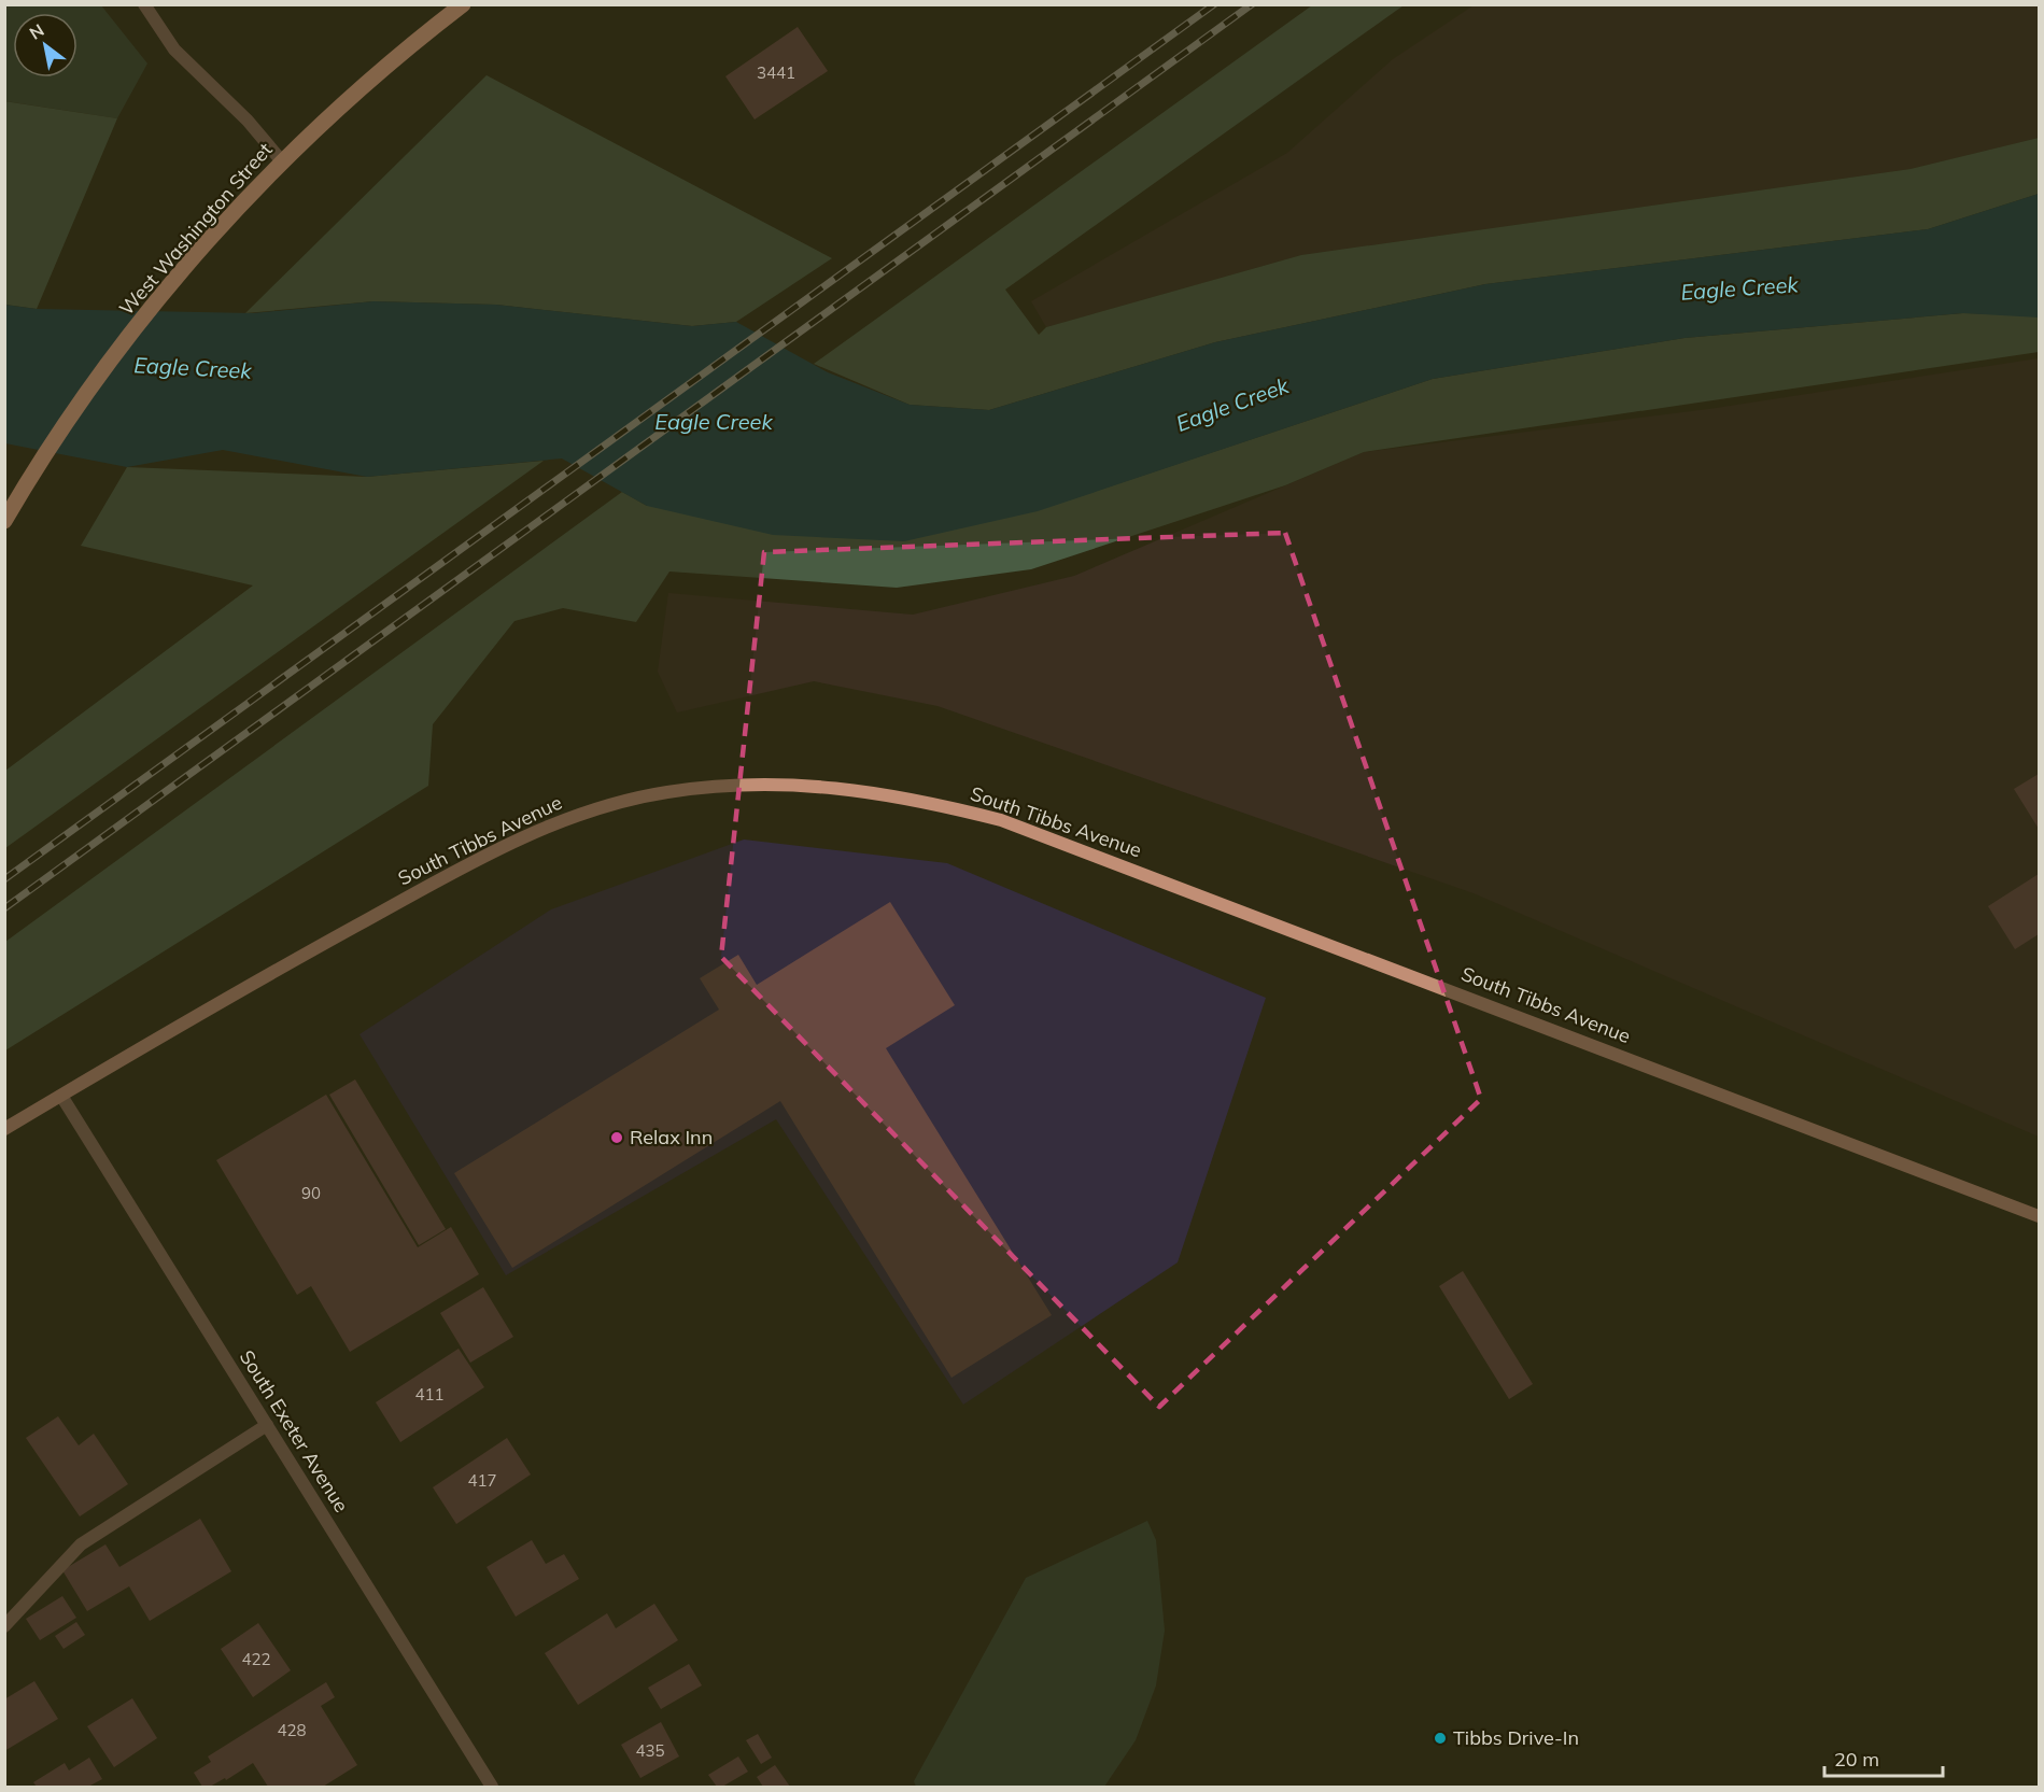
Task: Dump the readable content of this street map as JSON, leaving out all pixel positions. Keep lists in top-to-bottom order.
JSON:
{
  "streets": {
    "main road": ["West Washington Street", "South Tibbs Avenue"],
    "street": ["South Exeter Avenue"]
  },
  "crossings": [
    ["South Tibbs Avenue", "South Exeter Avenue"]
  ],
  "water": ["Eagle Creek"],
  "places": ["Relax Inn", "Tibbs Drive-In"],
  "house_numbers": [
    "3441",
    "90",
    "411",
    "417",
    "422",
    "428",
    "435"
  ],
  "scale_bar": "20 m",
  "north": "top left"
}
